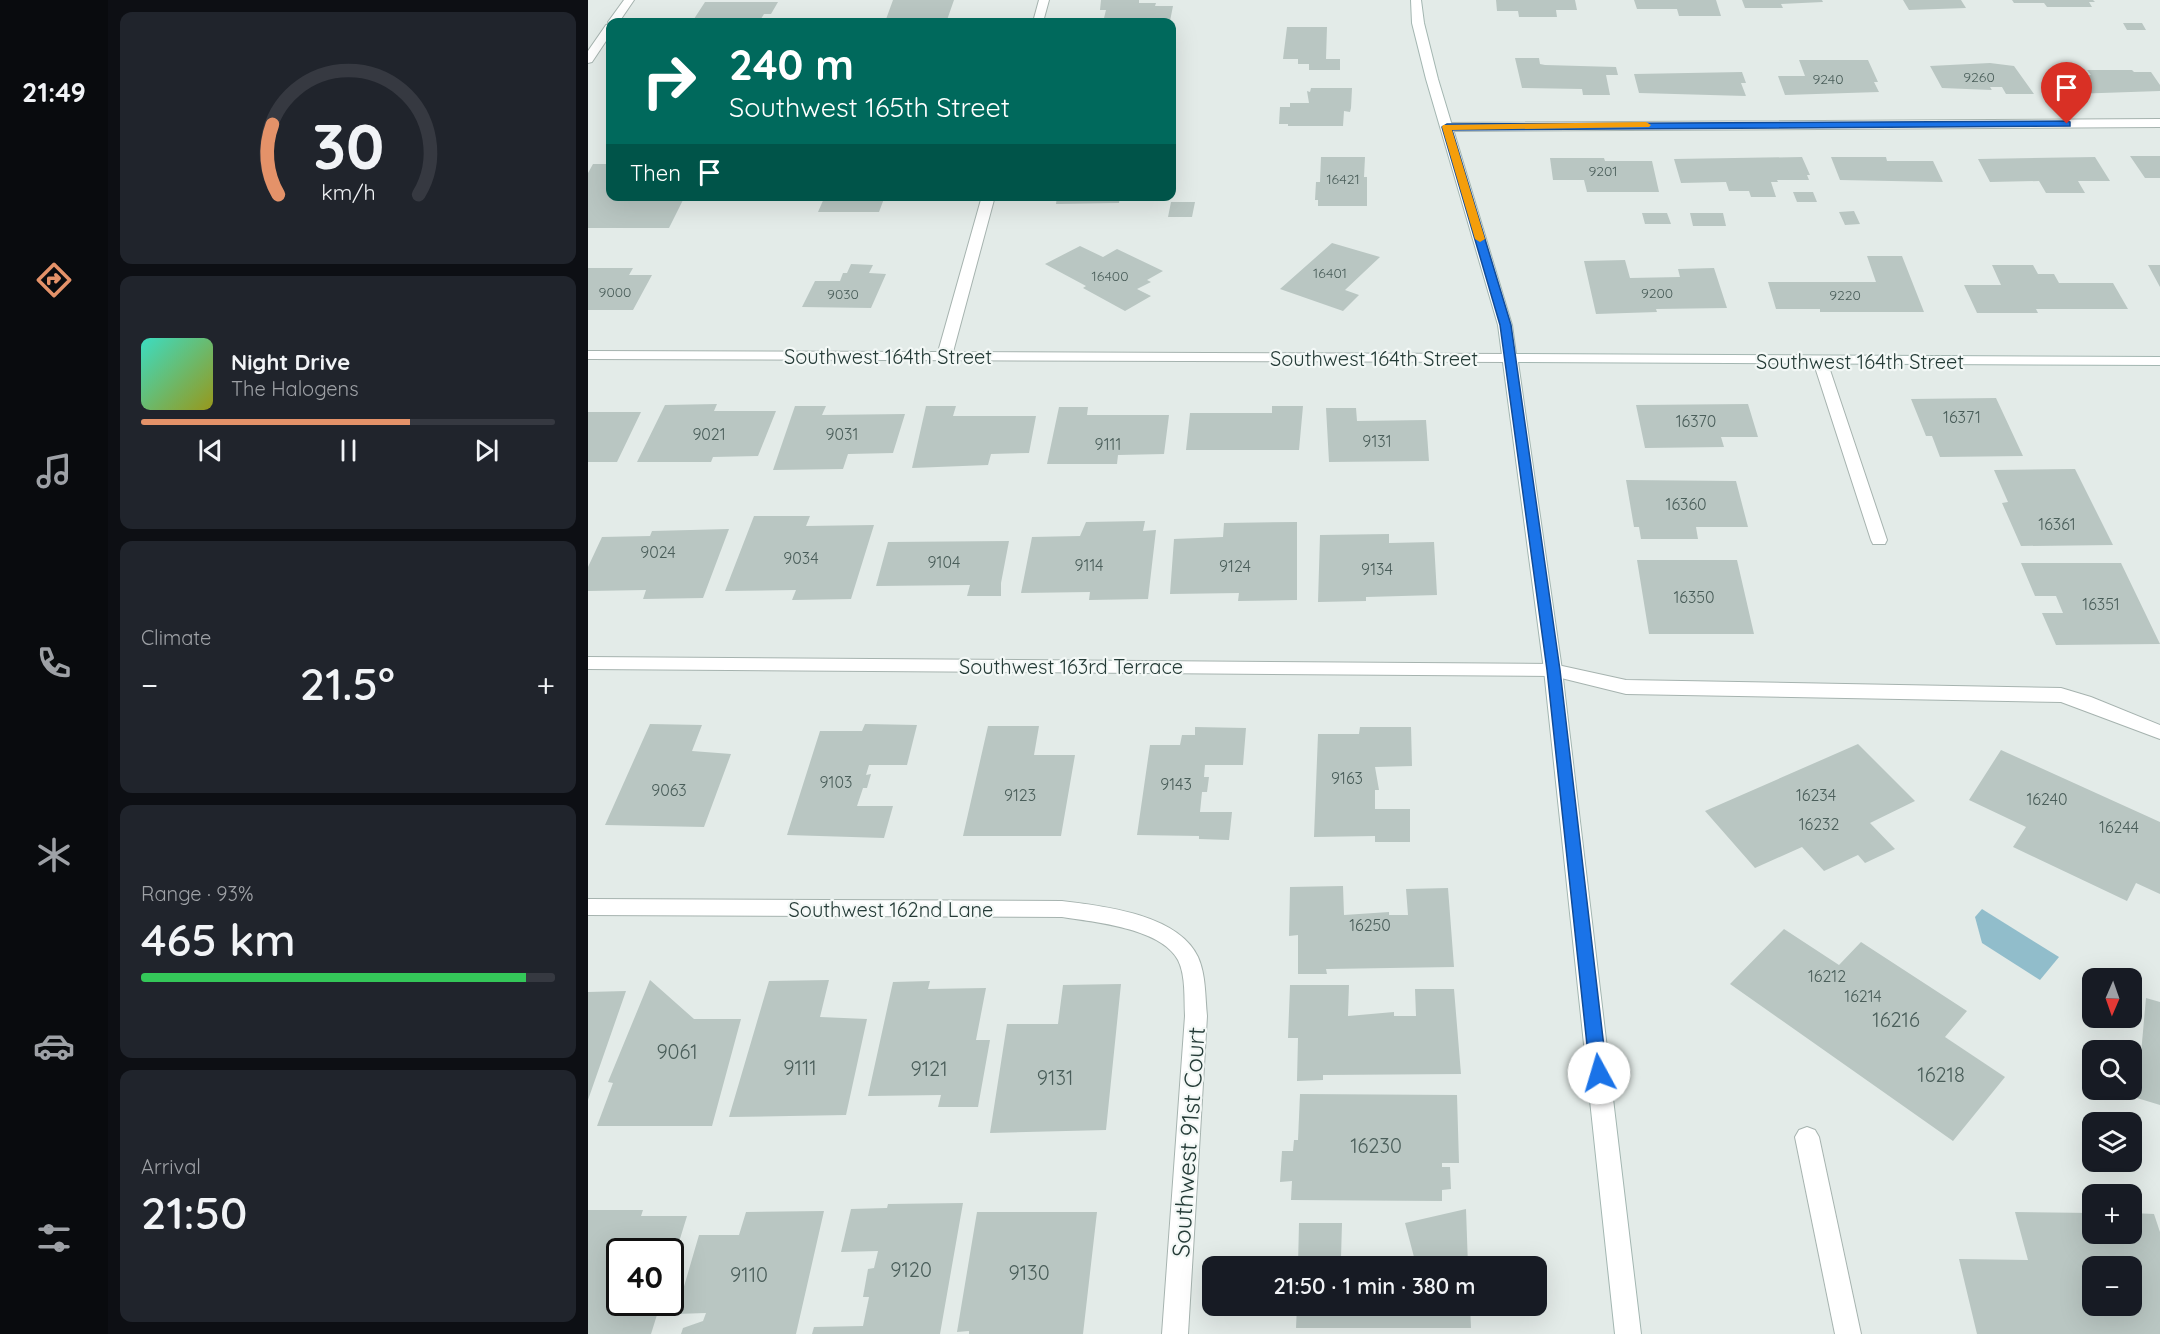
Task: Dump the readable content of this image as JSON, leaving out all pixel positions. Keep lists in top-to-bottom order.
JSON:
{
  "streets": {
    "street": [
      "Southwest 164th Street",
      "Southwest 163rd Terrace",
      "Southwest 162nd Lane",
      "Southwest 91st Court"
    ]
  },
  "crossings": [
    ["Southwest 162nd Lane", "Southwest 91st Court"]
  ],
  "house_numbers": [
    "9260",
    "9240",
    "9201",
    "16421",
    "16401",
    "16400",
    "9000",
    "9200",
    "9030",
    "9220",
    "16371",
    "16370",
    "9021",
    "9031",
    "9131",
    "9111",
    "16360",
    "16361",
    "9024",
    "9034",
    "9104",
    "9114",
    "9124",
    "9134",
    "16350",
    "16351",
    "9163",
    "9103",
    "9143",
    "9063",
    "9123",
    "16234",
    "16240",
    "16232",
    "16244",
    "16250",
    "16212",
    "16214",
    "16216",
    "9061",
    "9111",
    "9121",
    "16218",
    "9131",
    "16230",
    "9120",
    "9130",
    "9110"
  ],
  "north": "bottom",
  "page": {
    "tabs": "21:49",
    "turn": ["240 m", "Southwest 165th Street"],
    "then": "Then",
    "song": ["Night Drive", "The Halogens"],
    "tile": [
      "Climate",
      ["Range · 93%", "465 km"],
      ["Arrival", "21:50"]
    ],
    "heat": ["−", "21.5°", "+"],
    "map_buttons": ["+", "−"],
    "limit": "40",
    "trip": "21:50 · 1 min · 380 m",
    "gauge": ["30", "km/h"]
  }
}
